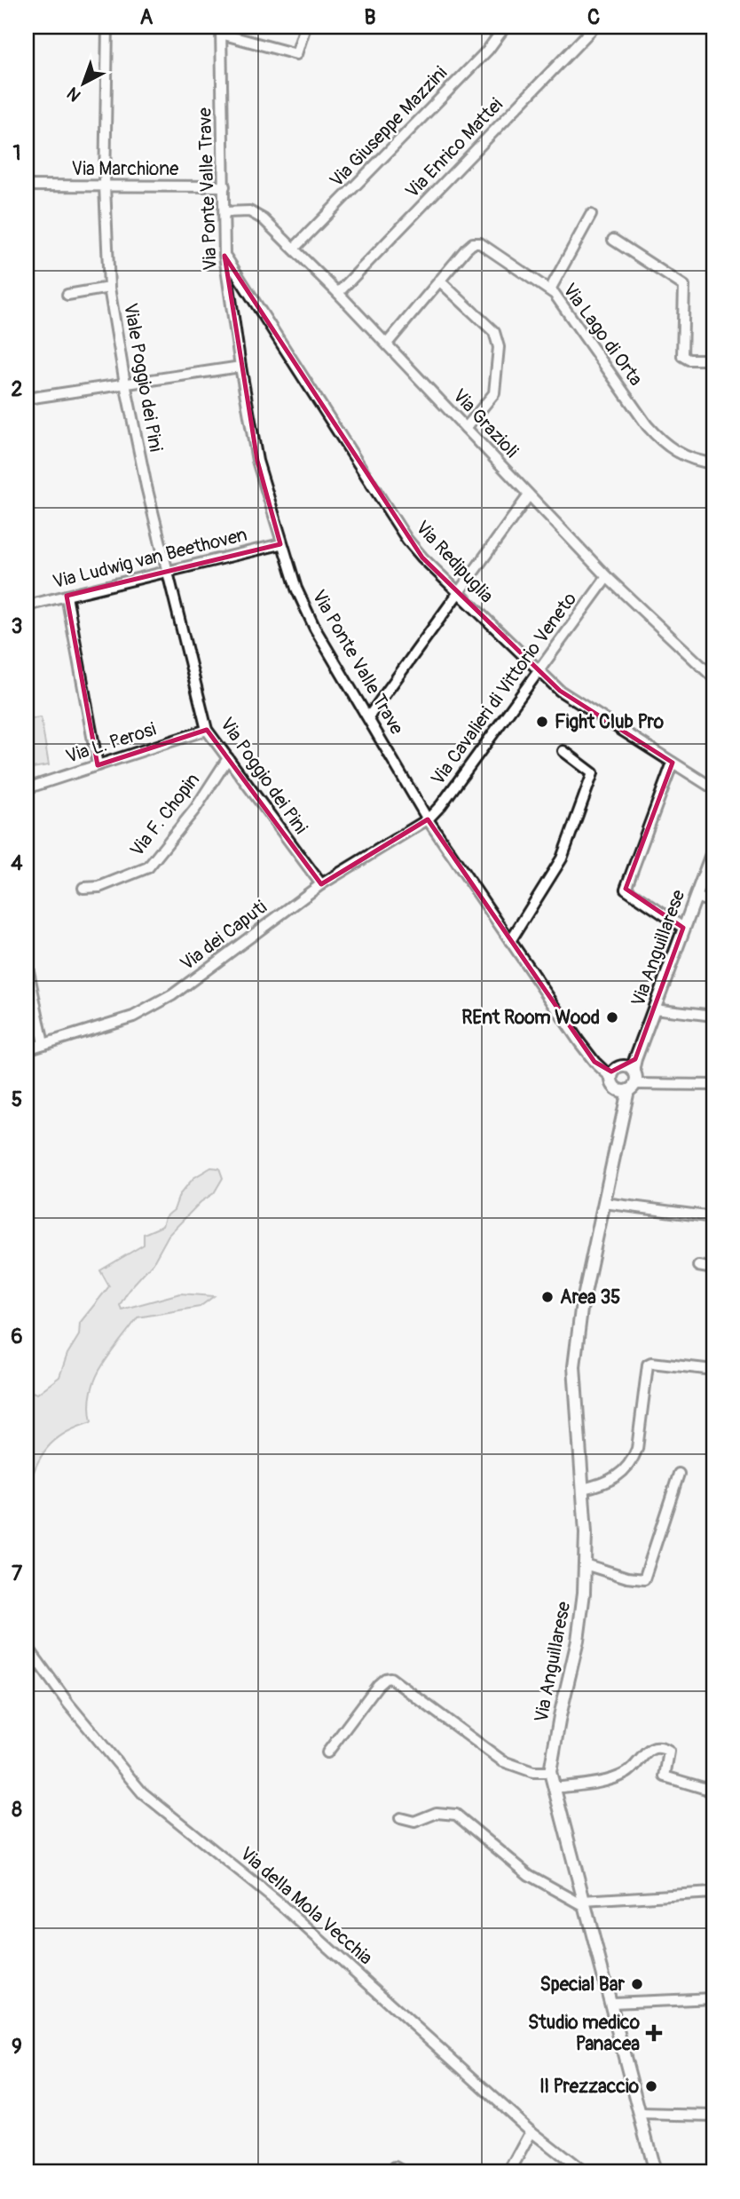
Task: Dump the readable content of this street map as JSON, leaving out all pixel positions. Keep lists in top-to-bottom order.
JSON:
{
  "streets": {
    "main road": ["Via Anguillarese"],
    "street": [
      "Via Giuseppe Mazzini",
      "Via Enrico Mattei",
      "Via Marchione",
      "Via Ponte Valle Trave",
      "Via Lago di Orta",
      "Viale Poggio dei Pini",
      "Via Grazioli",
      "Via Ludwig van Beethoven",
      "Via Redipuglia",
      "Via Cavalieri di Vittorio Veneto",
      "Via L. Perosi",
      "Via Poggio dei Pini",
      "Via F. Chopin",
      "Via dei Caputi",
      "Via della Mola Vecchia"
    ]
  },
  "crossings": [
    ["Via Giuseppe Mazzini", "Via Grazioli"],
    ["Via Enrico Mattei", "Via Grazioli"],
    ["Via Marchione", "Via Ponte Valle Trave"],
    ["Via Marchione", "Viale Poggio dei Pini"],
    ["Via Ponte Valle Trave", "Via Ludwig van Beethoven"],
    ["Via Ponte Valle Trave", "Via Redipuglia"],
    ["Via Ponte Valle Trave", "Via Cavalieri di Vittorio Veneto"],
    ["Via Ponte Valle Trave", "Via dei Caputi"],
    ["Via Ponte Valle Trave", "Via Anguillarese"],
    ["Via Lago di Orta", "Via Grazioli"],
    ["Viale Poggio dei Pini", "Via Ludwig van Beethoven"],
    ["Viale Poggio dei Pini", "Via Poggio dei Pini"],
    ["Via Grazioli", "Via Cavalieri di Vittorio Veneto"],
    ["Via Ludwig van Beethoven", "Via Poggio dei Pini"],
    ["Via Redipuglia", "Via Cavalieri di Vittorio Veneto"],
    ["Via Cavalieri di Vittorio Veneto", "Via dei Caputi"],
    ["Via L. Perosi", "Via Poggio dei Pini"],
    ["Via Poggio dei Pini", "Via F. Chopin"],
    ["Via Poggio dei Pini", "Via dei Caputi"]
  ],
  "places": {
    "other": [
      "Fight Club Pro",
      "REnt Room Wood",
      "Area 35",
      "Special Bar",
      "Il Prezzaccio"
    ],
    "health": ["Studio medico Panacea"]
  },
  "north": "bottom left",
  "grid": {
    "columns": ["A", "B", "C"],
    "rows": [
      "1",
      "2",
      "3",
      "4",
      "5",
      "6",
      "7",
      "8",
      "9"
    ]
  }
}
